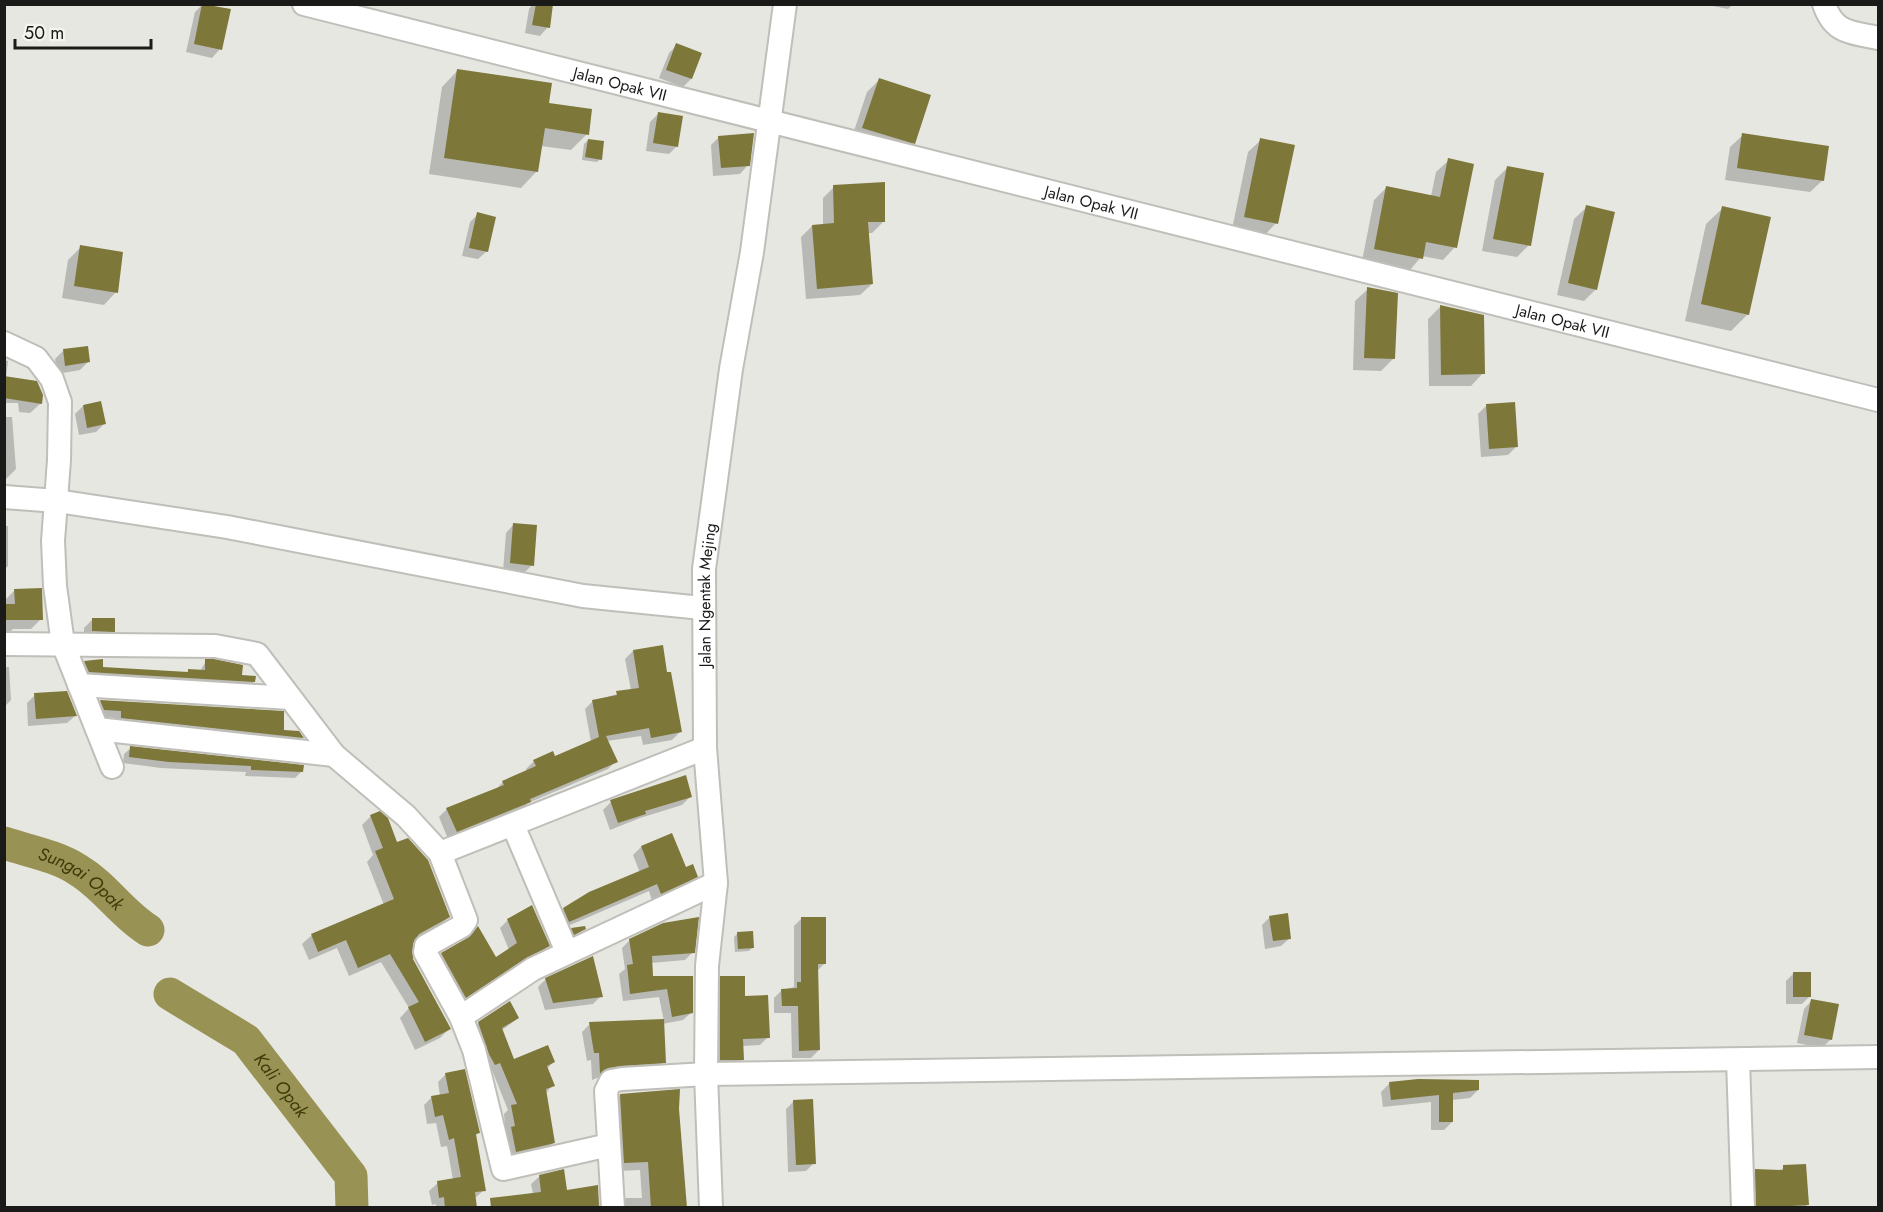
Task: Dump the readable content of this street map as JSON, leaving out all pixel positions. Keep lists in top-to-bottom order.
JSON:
{
  "streets": {
    "street": ["Jalan Opak VII", "Jalan Ngentak Mejing"]
  },
  "crossings": [
    ["Jalan Opak VII", "Jalan Ngentak Mejing"]
  ],
  "water": ["Sungai Opak", "Kali Opak"],
  "scale_bar": "50 m"
}
